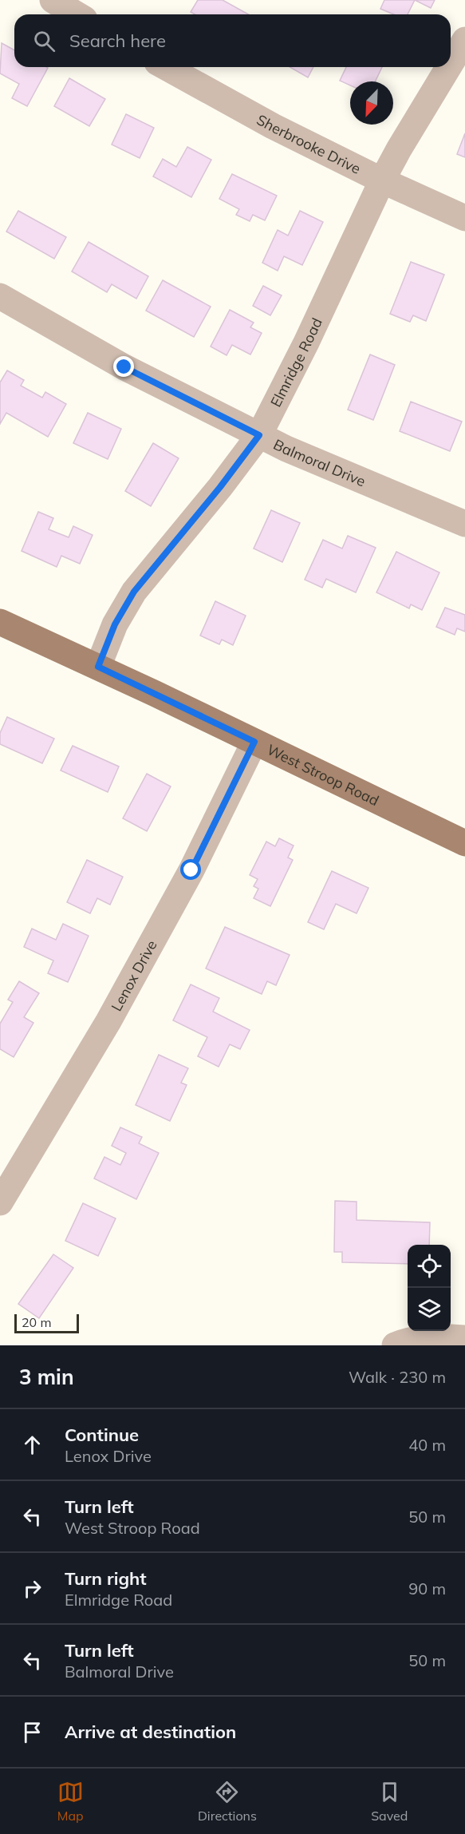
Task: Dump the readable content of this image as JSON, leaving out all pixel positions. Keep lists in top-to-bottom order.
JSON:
{
  "streets": {
    "main road": ["West Stroop Road"],
    "street": [
      "Sherbrooke Drive",
      "Elmridge Road",
      "Balmoral Drive",
      "Lenox Drive"
    ]
  },
  "crossings": [
    ["Sherbrooke Drive", "Elmridge Road"],
    ["Elmridge Road", "Balmoral Drive"],
    ["Elmridge Road", "West Stroop Road"],
    ["West Stroop Road", "Lenox Drive"]
  ],
  "scale_bar": "20 m",
  "north": "bottom left",
  "page": {
    "search": "Search here",
    "scale": "20 m",
    "heading": ["3 min", "Walk · 230 m"],
    "list": [
      ["Continue", "Lenox Drive", "40 m"],
      ["Turn left", "West Stroop Road", "50 m"],
      ["Turn right", "Elmridge Road", "90 m"],
      ["Turn left", "Balmoral Drive", "50 m"],
      "Arrive at destination"
    ],
    "nav": ["Map", "Directions", "Saved"]
  }
}
